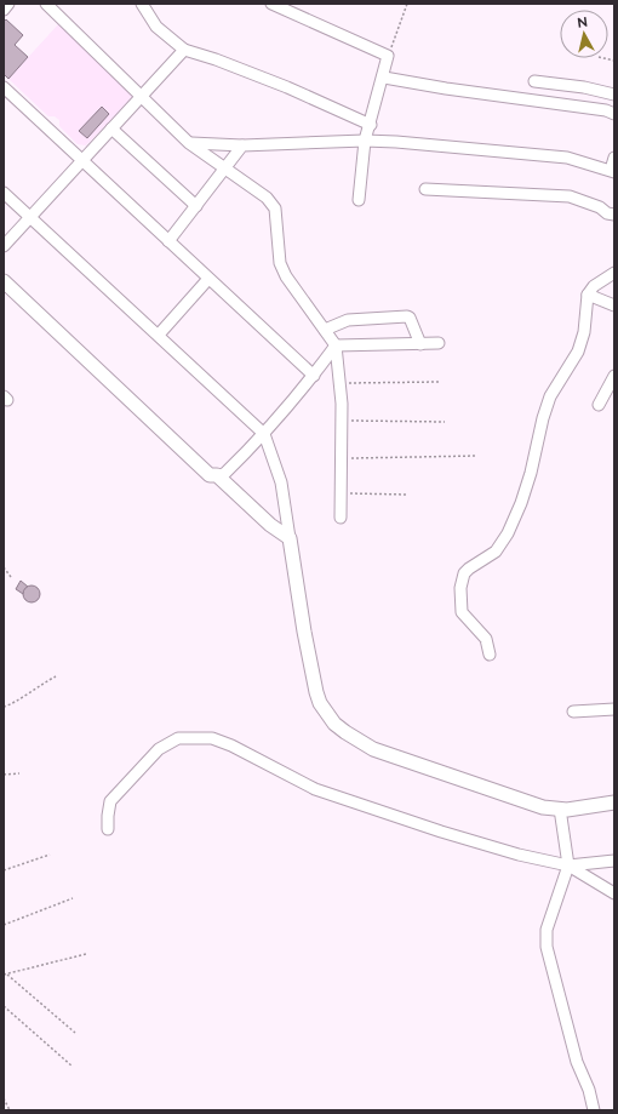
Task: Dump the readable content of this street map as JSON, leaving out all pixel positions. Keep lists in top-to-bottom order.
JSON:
{
  "north": "top"
}
